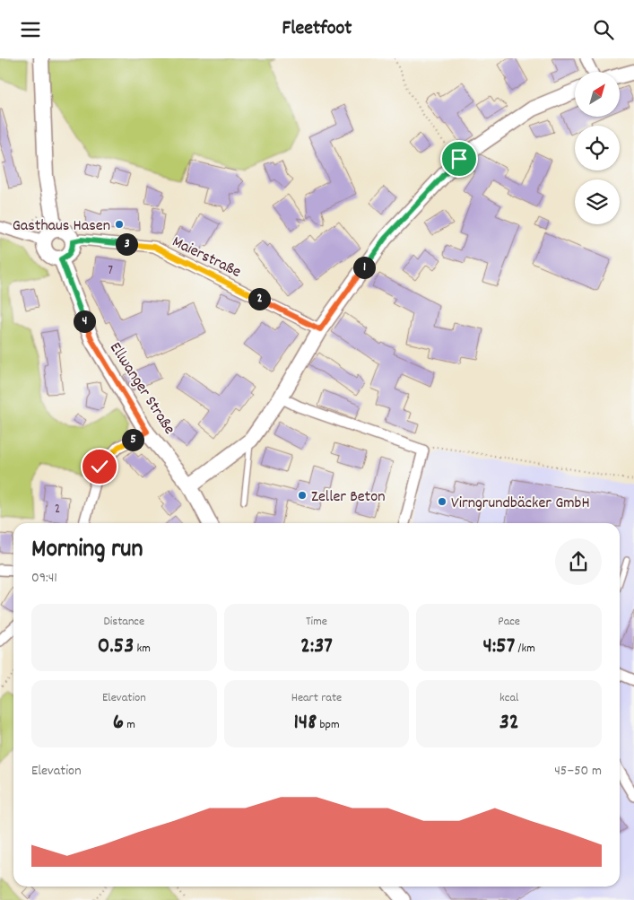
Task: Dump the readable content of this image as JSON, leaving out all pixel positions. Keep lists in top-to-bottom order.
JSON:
{
  "streets": {
    "street": ["Maierstraße", "Ellwanger Straße"]
  },
  "crossings": [
    ["Maierstraße", "Ellwanger Straße"]
  ],
  "places": ["Gasthaus Hasen", "Zeller Beton", "Virngrundbäcker GmbH"],
  "house_numbers": ["7", "2"],
  "north": "top right",
  "page": {
    "header": "Fleetfoot",
    "pins": [
      "3",
      "1",
      "2",
      "4",
      "5"
    ],
    "heading": ["Morning run", "09:41"],
    "stats": [
      ["Distance", "0.53 km"],
      ["Time", "2:37"],
      ["Pace", "4:57 /km"],
      ["Elevation", "6 m"],
      ["Heart rate", "148 bpm"],
      ["kcal", "32"]
    ],
    "chart": ["Elevation", "45–50 m"]
  }
}
